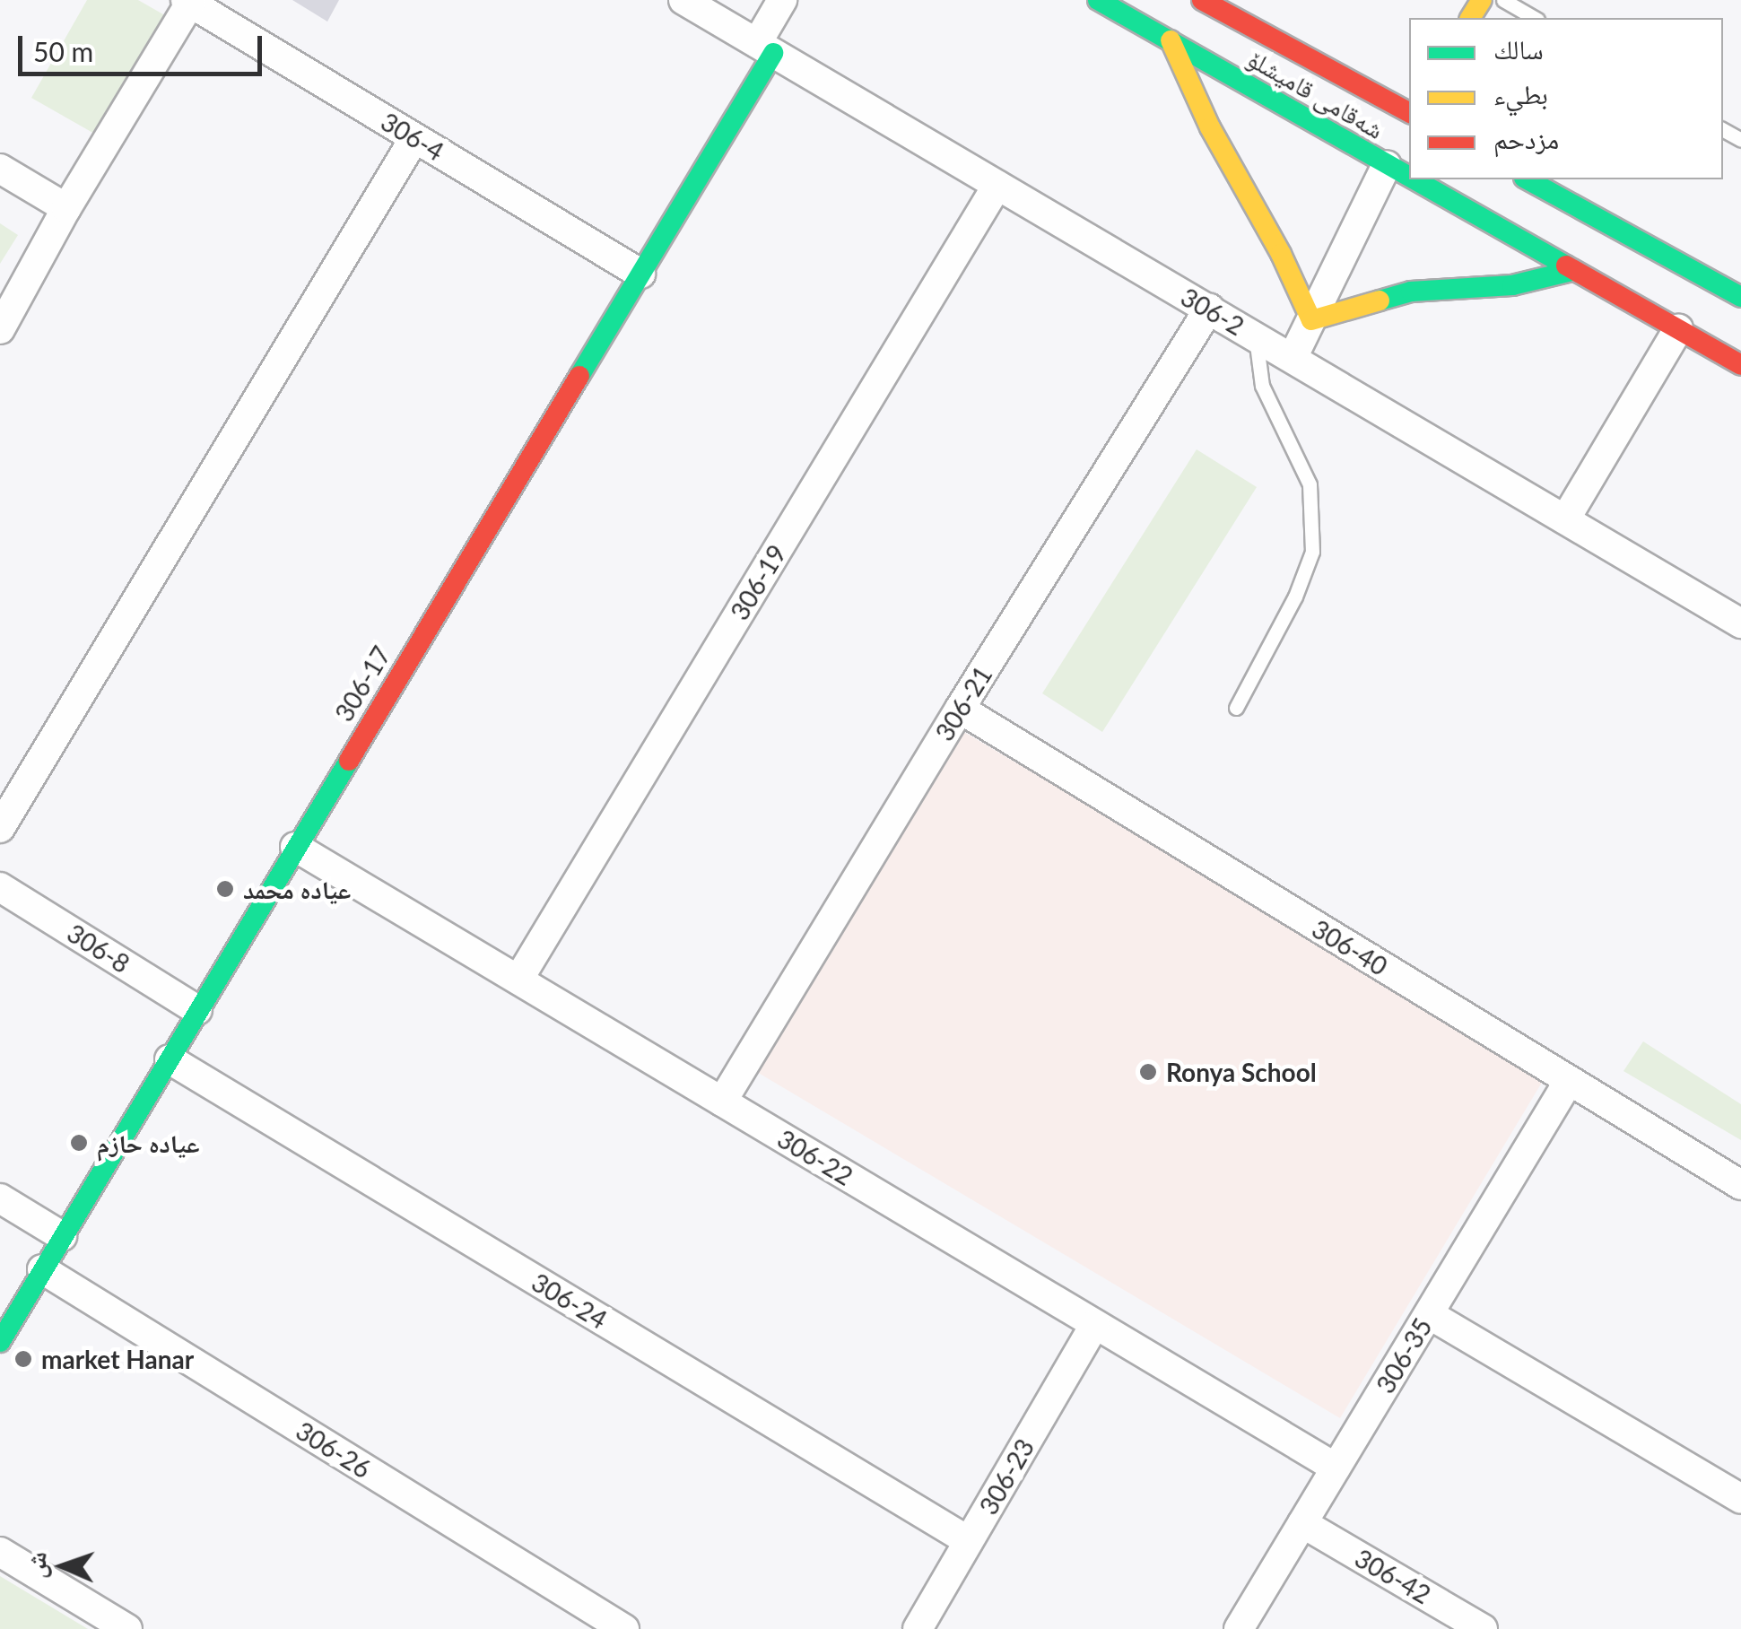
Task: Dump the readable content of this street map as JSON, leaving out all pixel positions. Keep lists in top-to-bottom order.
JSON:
{
  "streets": {
    "street": [
      "شەقامی قامیشلۆ",
      "306-4",
      "306-2",
      "306-19",
      "306-17",
      "306-21",
      "306-40",
      "306-8",
      "306-22",
      "306-24",
      "306-35",
      "306-26",
      "306-23",
      "306-42"
    ]
  },
  "crossings": [
    ["306-4", "306-17"],
    ["306-2", "306-19"],
    ["306-2", "306-17"],
    ["306-2", "306-21"],
    ["306-19", "306-22"],
    ["306-17", "306-8"],
    ["306-17", "306-22"],
    ["306-17", "306-24"],
    ["306-17", "306-26"],
    ["306-21", "306-40"],
    ["306-21", "306-22"],
    ["306-40", "306-35"],
    ["306-22", "306-35"],
    ["306-22", "306-23"],
    ["306-24", "306-23"],
    ["306-35", "306-42"]
  ],
  "places": [
    "عياده محمد",
    "Ronya School",
    "عياده حازم",
    "market Hanar"
  ],
  "legend": ["سالك", "بطيء", "مزدحم"],
  "scale_bar": "50 m",
  "north": "left"
}
